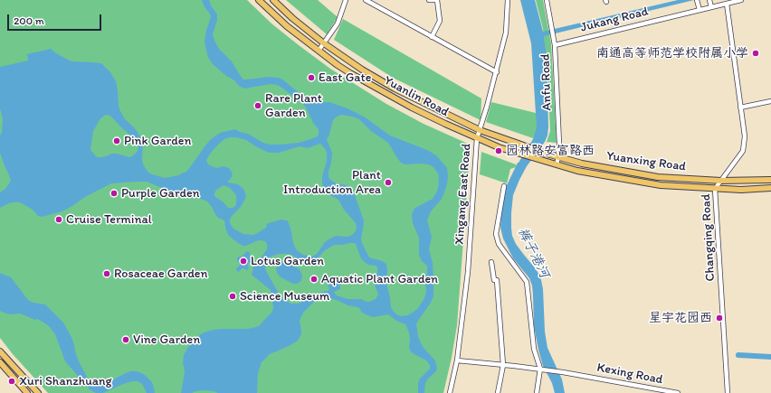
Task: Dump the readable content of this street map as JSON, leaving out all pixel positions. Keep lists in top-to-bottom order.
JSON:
{
  "streets": {
    "main road": ["Yuanlin Road", "Yuanxing Road"],
    "street": [
      "Jukang Road",
      "Anfu Road",
      "Xingang East Road",
      "Changqing Road",
      "Kexing Road"
    ]
  },
  "crossings": [
    ["Jukang Road", "Anfu Road"],
    ["Jukang Road", "Changqing Road"],
    ["Anfu Road", "Yuanxing Road"],
    ["Yuanlin Road", "Yuanxing Road"],
    ["Yuanlin Road", "Xingang East Road"],
    ["Yuanxing Road", "Changqing Road"],
    ["Xingang East Road", "Kexing Road"]
  ],
  "water": ["裤子港河"],
  "places": [
    "南通高等师范学校附属小学",
    "East Gate",
    "Rare Plant Garden",
    "Pink Garden",
    "园林路安富路西",
    "Plant Introduction Area",
    "Purple Garden",
    "Cruise Terminal",
    "Lotus Garden",
    "Rosaceae Garden",
    "Aquatic Plant Garden",
    "Science Museum",
    "星宇花园西",
    "Vine Garden",
    "Xuri Shanzhuang"
  ],
  "scale_bar": "200 m"
}
